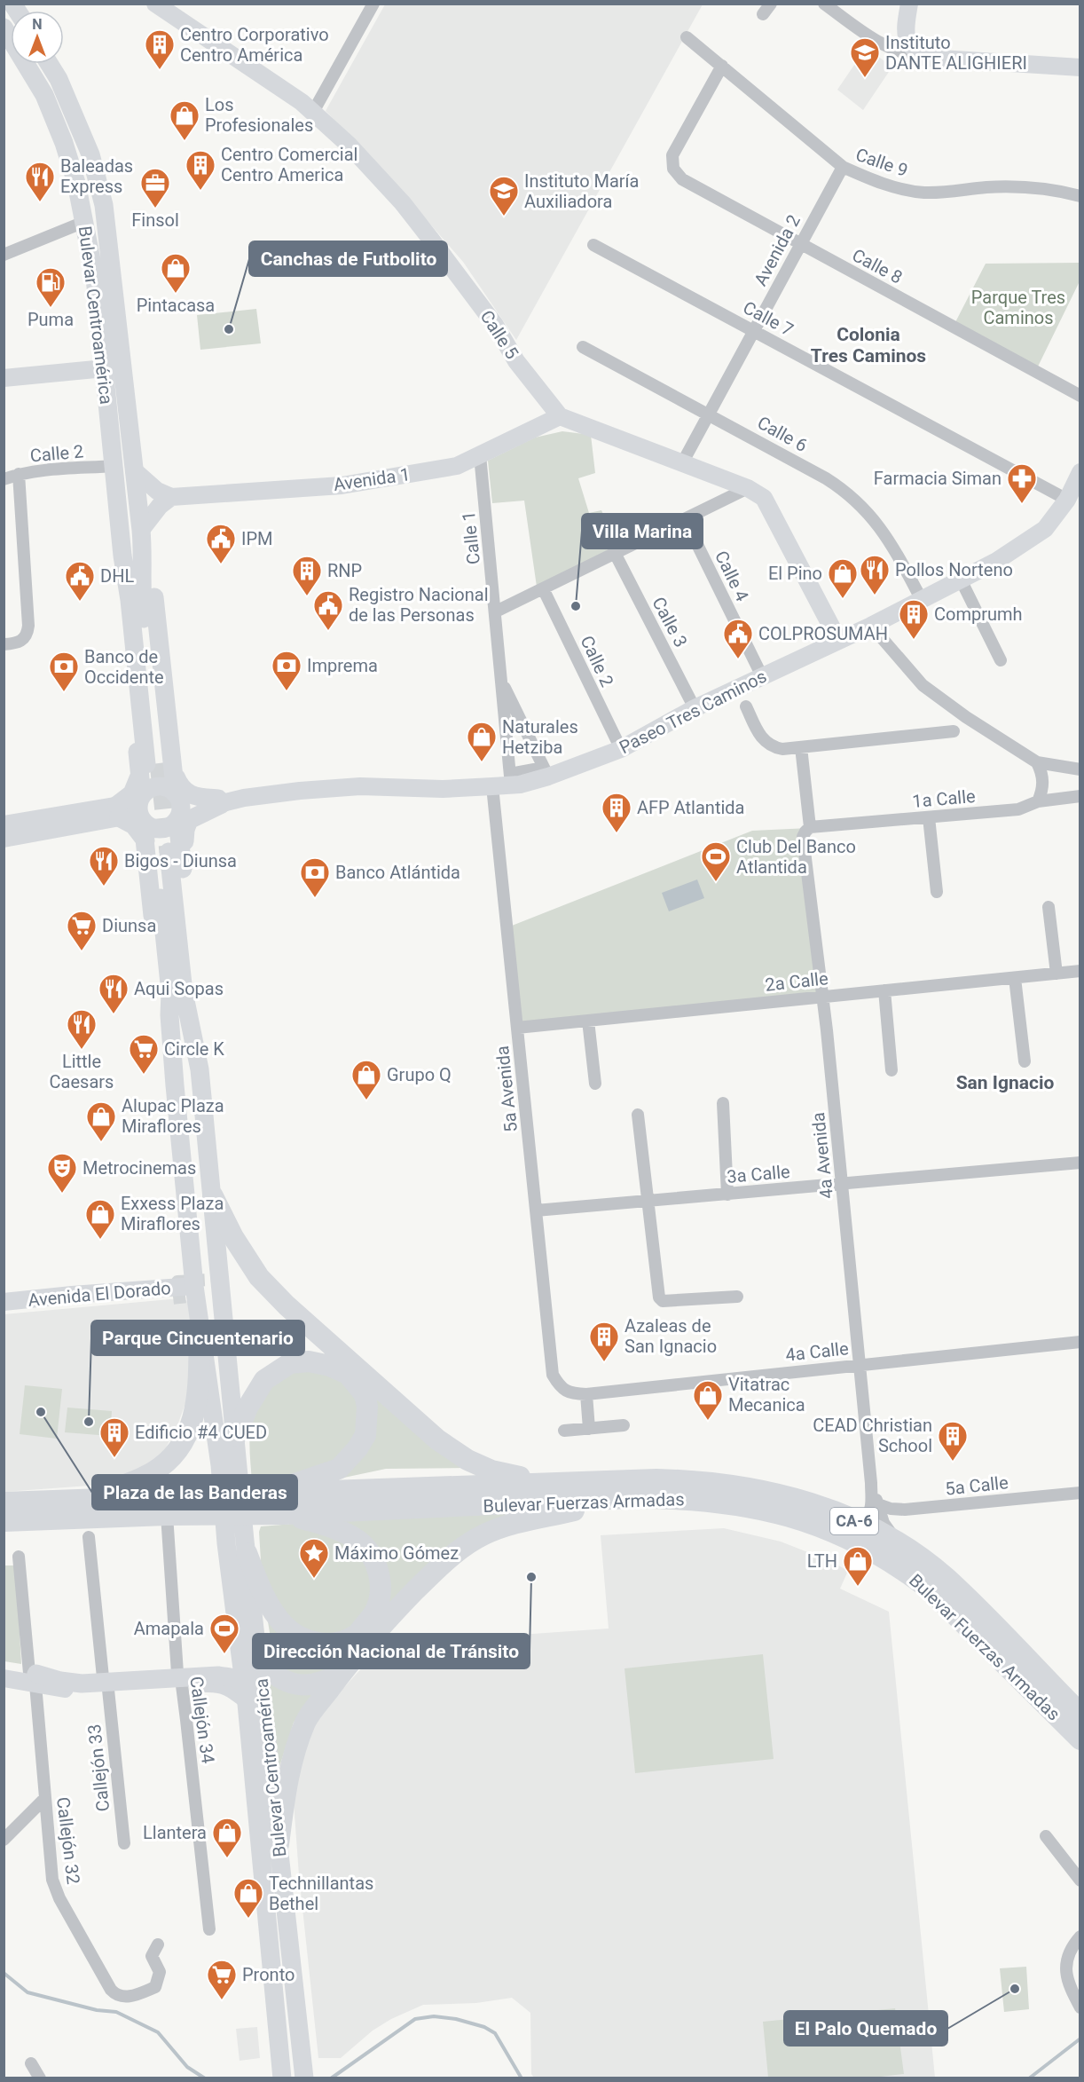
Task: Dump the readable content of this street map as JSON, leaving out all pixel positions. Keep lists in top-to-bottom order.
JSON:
{
  "streets": {
    "highway": ["Bulevar Fuerzas Armadas", "CA-6"],
    "main road": ["Bulevar Centroamérica"],
    "street": [
      "Calle 9",
      "Avenida 2",
      "Calle 8",
      "Calle 7",
      "Calle 5",
      "Calle 6",
      "Calle 2",
      "Avenida 1",
      "Calle 1",
      "Calle 4",
      "Calle 3",
      "Paseo Tres Caminos",
      "1a Calle",
      "2a Calle",
      "5a Avenida",
      "4a Avenida",
      "3a Calle",
      "Avenida El Dorado",
      "4a Calle",
      "5a Calle",
      "Callejón 34",
      "Callejón 33",
      "Callejón 32"
    ]
  },
  "crossings": [
    ["Calle 9", "Avenida 2"],
    ["Calle 9", "Calle 8"],
    ["Avenida 2", "Calle 8"],
    ["Avenida 2", "Calle 7"],
    ["Avenida 2", "Calle 6"],
    ["Bulevar Centroamérica", "Calle 2"],
    ["Bulevar Centroamérica", "Paseo Tres Caminos"],
    ["Bulevar Centroamérica", "Avenida El Dorado"],
    ["Calle 7", "Paseo Tres Caminos"],
    ["Calle 5", "Avenida 1"],
    ["Calle 6", "Paseo Tres Caminos"],
    ["Calle 2", "Paseo Tres Caminos"],
    ["Avenida 1", "Calle 1"],
    ["Calle 1", "Paseo Tres Caminos"],
    ["Calle 4", "Paseo Tres Caminos"],
    ["Calle 3", "Paseo Tres Caminos"],
    ["Paseo Tres Caminos", "5a Avenida"],
    ["1a Calle", "4a Avenida"],
    ["2a Calle", "5a Avenida"],
    ["2a Calle", "4a Avenida"],
    ["5a Avenida", "3a Calle"],
    ["5a Avenida", "4a Calle"],
    ["4a Avenida", "3a Calle"],
    ["4a Avenida", "4a Calle"],
    ["4a Avenida", "5a Calle"],
    ["4a Avenida", "Bulevar Fuerzas Armadas"],
    ["Bulevar Fuerzas Armadas", "Callejón 34"]
  ],
  "districts": ["Colonia Tres Caminos", "San Ignacio"],
  "parks": ["Parque Tres Caminos"],
  "places": {
    "building": [
      "Centro Corporativo Centro América",
      "Centro Comercial Centro America",
      "RNP",
      "Comprumh",
      "AFP Atlantida",
      "Azaleas de San Ignacio",
      "Edificio #4 CUED",
      "CEAD Christian School"
    ],
    "school or university": ["Instituto DANTE ALIGHIERI", "Instituto María Auxiliadora"],
    "shop": [
      "Los Profesionales",
      "Pintacasa",
      "El Pino",
      "Naturales Hetziba",
      "Grupo Q",
      "Alupac Plaza Miraflores",
      "Exxess Plaza Miraflores",
      "Vitatrac Mecanica",
      "LTH",
      "Llantera",
      "Technillantas Bethel"
    ],
    "restaurant": [
      "Baleadas Express",
      "Pollos Norteno",
      "Bigos - Diunsa",
      "Aqui Sopas",
      "Little Caesars"
    ],
    "office": ["Finsol"],
    "fuel station": ["Puma"],
    "other": [
      "Canchas de Futbolito",
      "Villa Marina",
      "Plaza de las Banderas",
      "Parque Cincuentenario",
      "Dirección Nacional de Tránsito",
      "El Palo Quemado"
    ],
    "pharmacy": ["Farmacia Siman"],
    "public building": [
      "IPM",
      "DHL",
      "Registro Nacional de las Personas",
      "COLPROSUMAH"
    ],
    "bank": ["Imprema", "Banco de Occidente", "Banco Atlántida"],
    "sports": ["Club Del Banco Atlantida", "Amapala"],
    "supermarket": ["Diunsa", "Circle K", "Pronto"],
    "theatre": ["Metrocinemas"],
    "place": ["Máximo Gómez"]
  },
  "north": "top"
}
